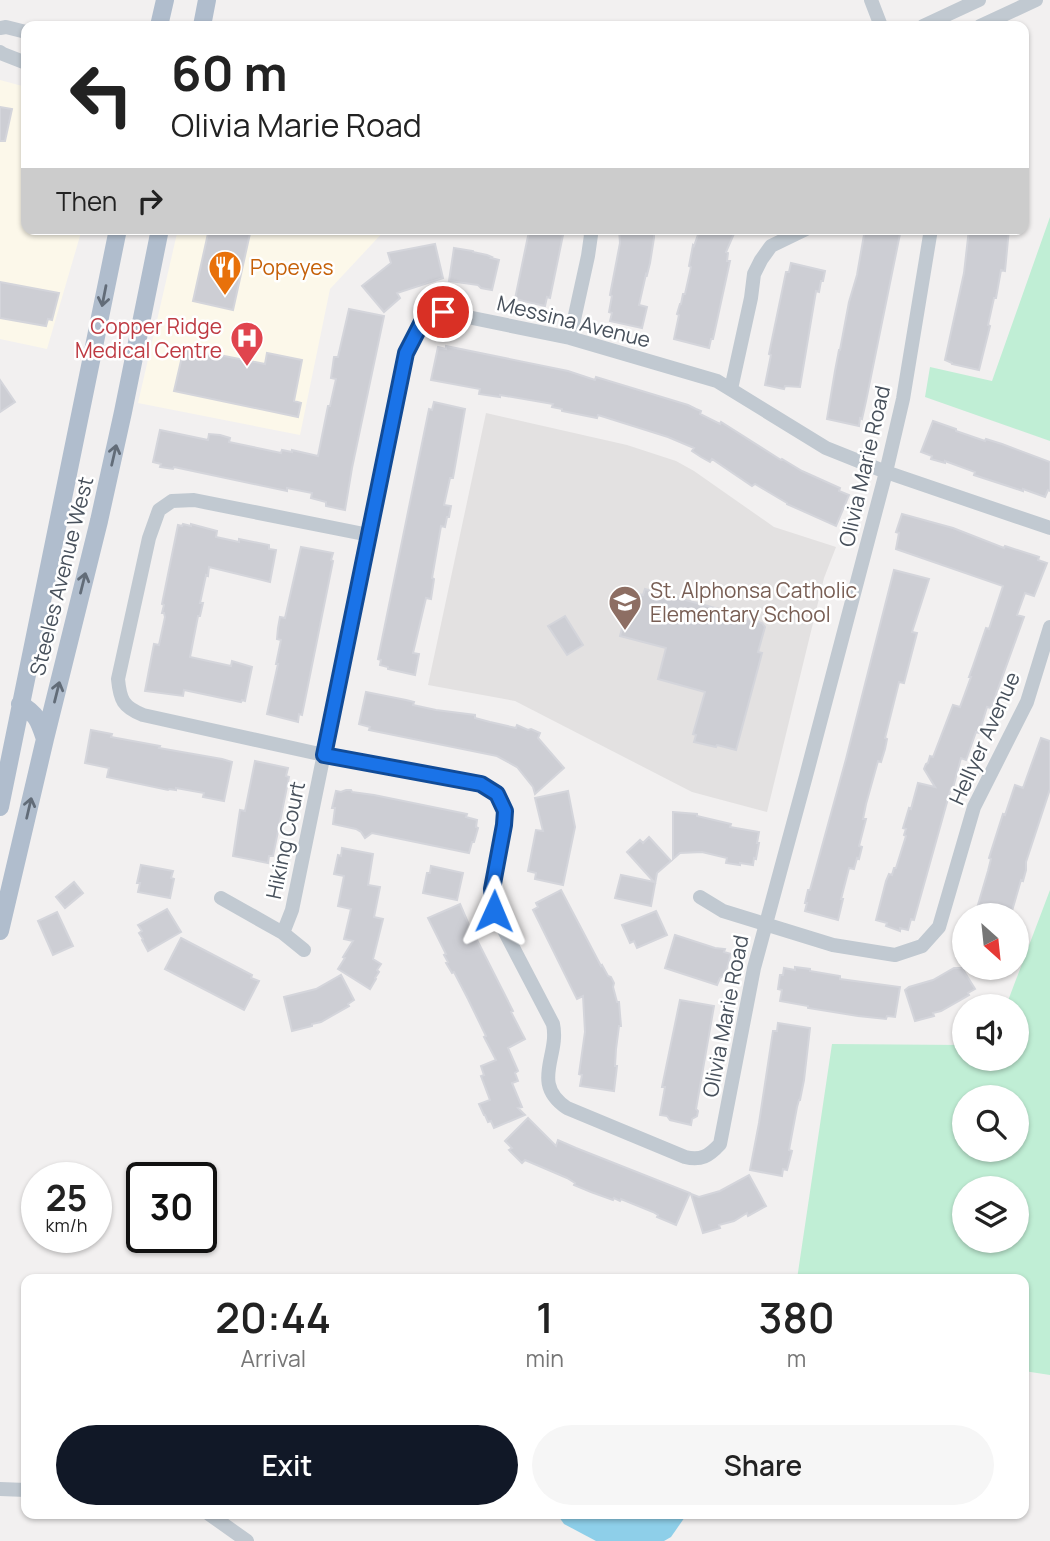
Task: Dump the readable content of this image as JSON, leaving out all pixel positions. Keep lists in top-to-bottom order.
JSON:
{
  "streets": {
    "main road": ["Steeles Avenue West"],
    "street": [
      "Messina Avenue",
      "Olivia Marie Road",
      "Hellyer Avenue",
      "Hiking Court"
    ]
  },
  "crossings": [
    ["Messina Avenue", "Olivia Marie Road"],
    ["Messina Avenue", "Hiking Court"],
    ["Olivia Marie Road", "Hellyer Avenue"],
    ["Olivia Marie Road", "Hiking Court"]
  ],
  "places": {
    "restaurant": ["Popeyes"],
    "hospital": ["Copper Ridge Medical Centre"],
    "school or university": ["St. Alphonsa Catholic Elementary School"]
  },
  "north": "bottom right",
  "page": {
    "turn": ["60 m", "Olivia Marie Road"],
    "then": "Then",
    "speed": "25 km/h",
    "limit": "30",
    "eta": [
      "20:44",
      "Arrival",
      "1",
      "min",
      "380",
      "m"
    ],
    "buttons": ["Exit", "Share"]
  }
}
